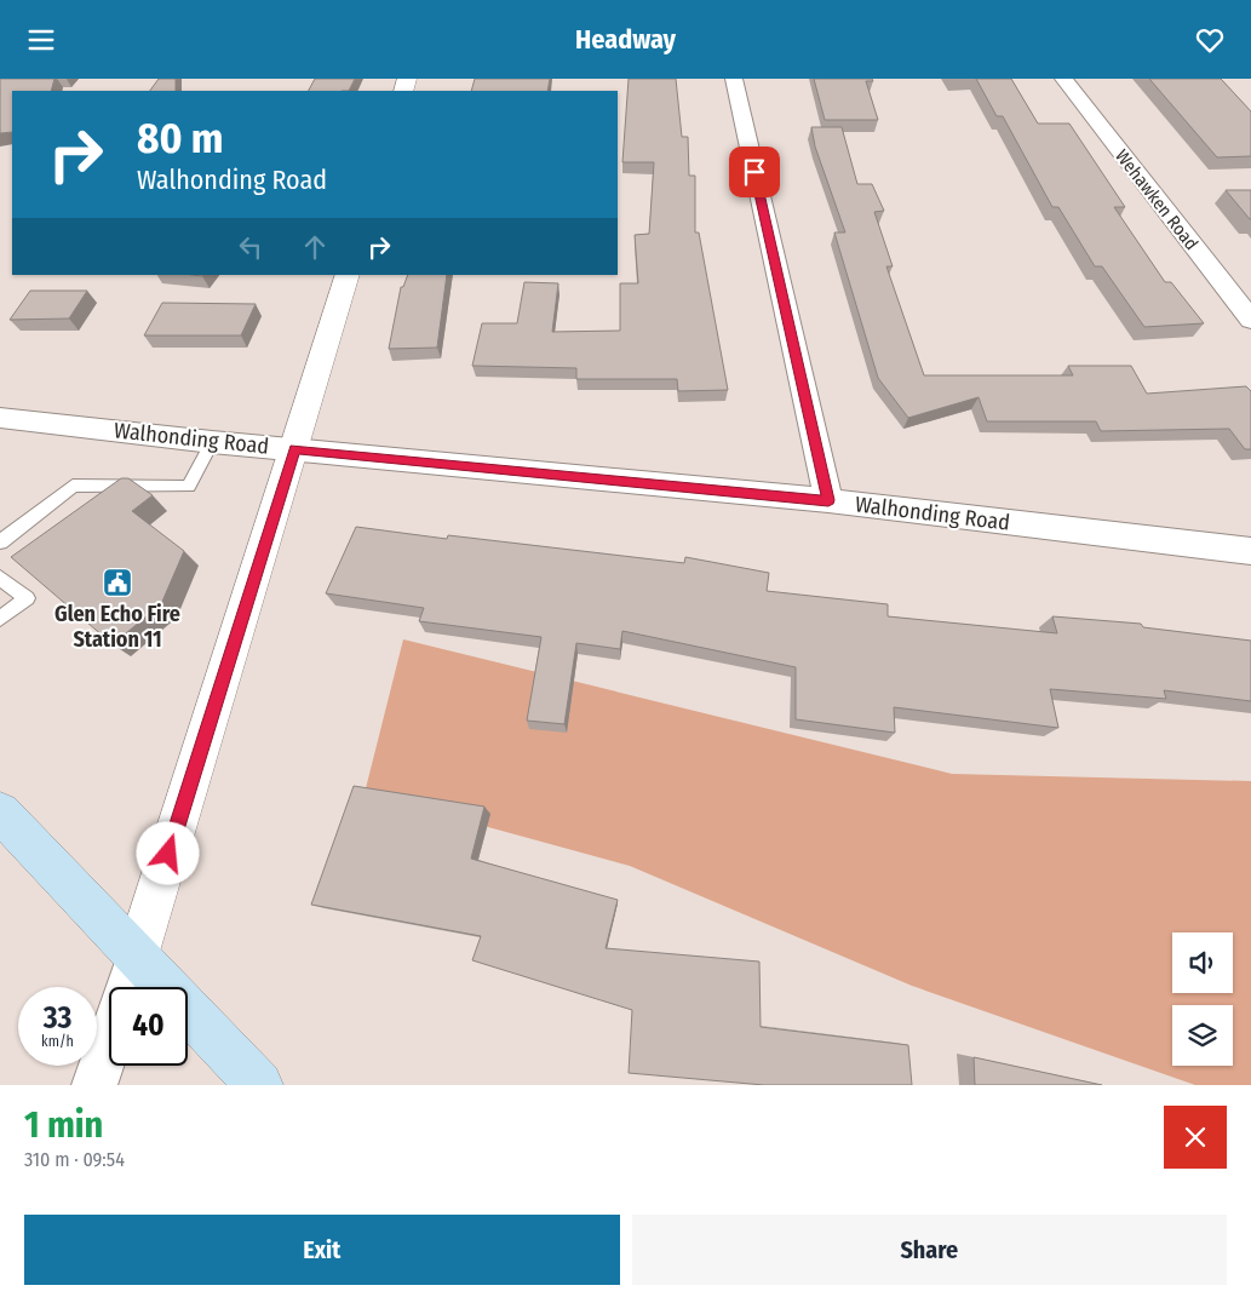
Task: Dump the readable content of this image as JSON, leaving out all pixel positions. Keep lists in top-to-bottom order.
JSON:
{
  "streets": {
    "street": ["Wehawken Road", "Walhonding Road"]
  },
  "places": {
    "public building": ["Glen Echo Fire Station 11"]
  },
  "page": {
    "header": "Headway",
    "turn": ["80 m", "Walhonding Road"],
    "speed": "33 km/h",
    "limit": "40",
    "heading": ["1 min", "310 m · 09:54"],
    "buttons": ["Exit", "Share"]
  }
}
